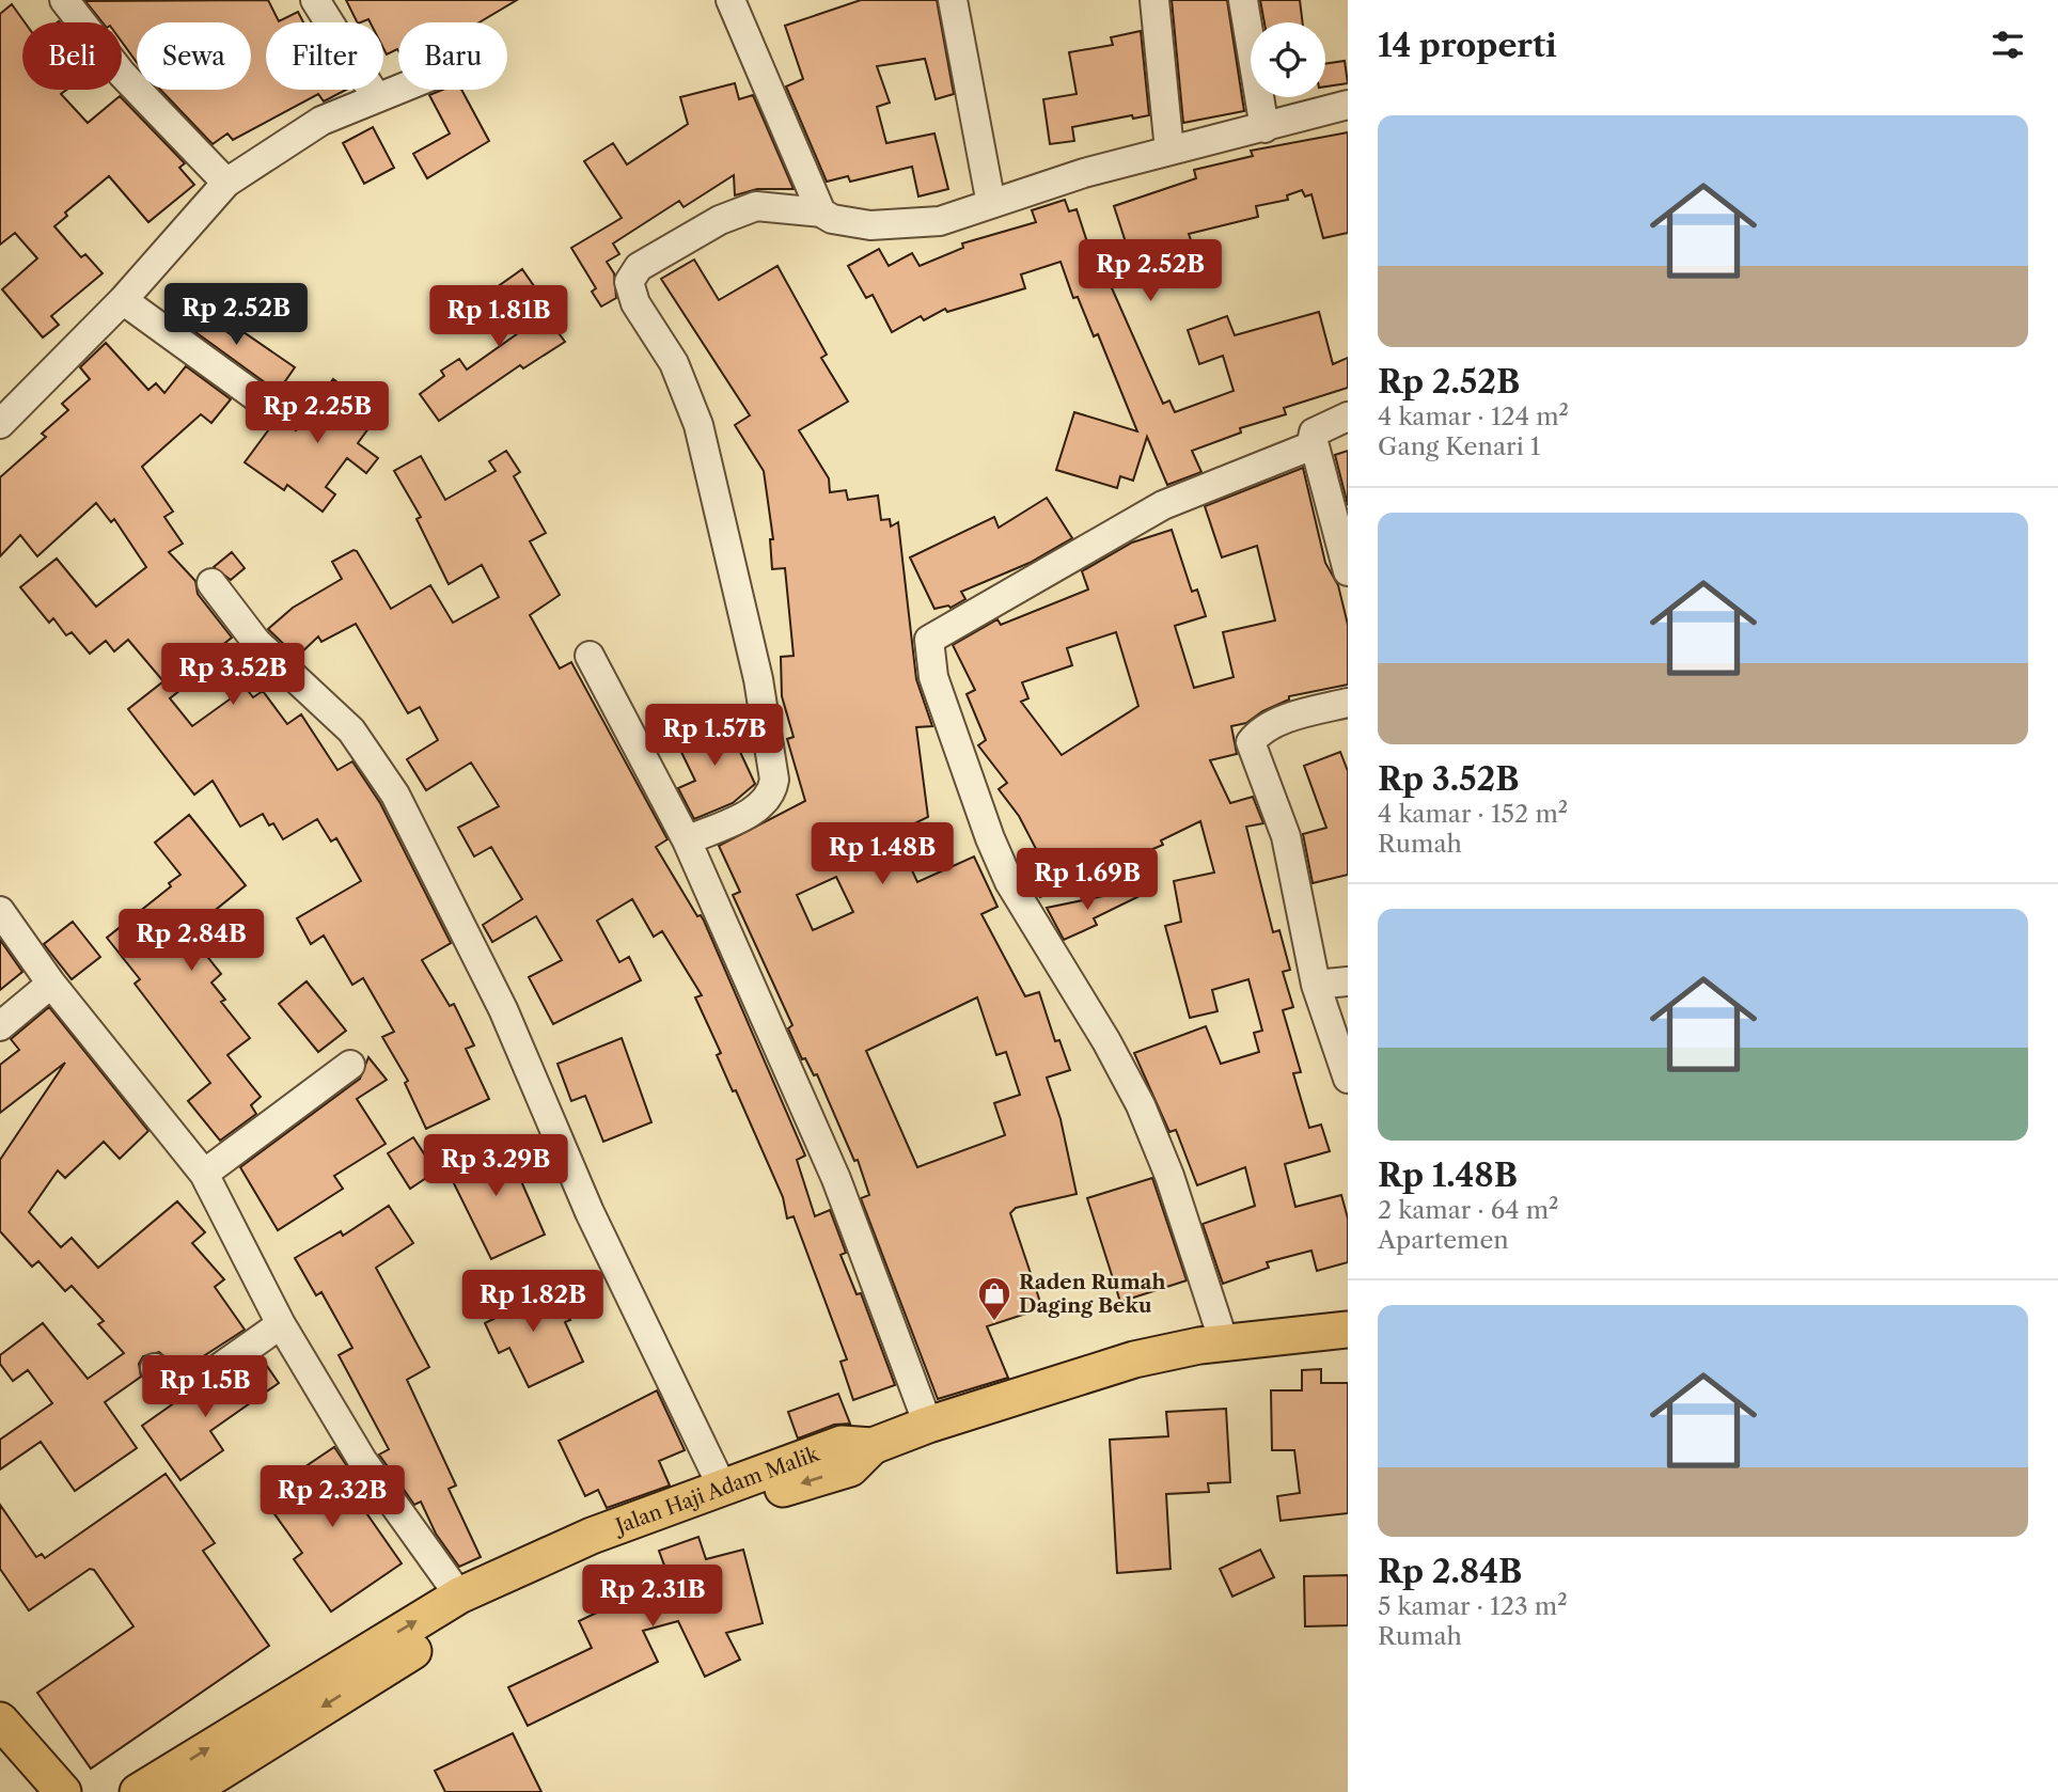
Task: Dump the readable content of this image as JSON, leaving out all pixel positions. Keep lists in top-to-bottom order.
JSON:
{
  "streets": {
    "main road": ["Jalan Haji Adam Malik"]
  },
  "places": {
    "shop": ["Raden Rumah Daging Beku"]
  },
  "page": {
    "heading": "14 properti",
    "chip": [
      "Beli",
      "Sewa",
      "Filter",
      "Baru"
    ],
    "list": [
      {
        "name": "Rp 2.52B",
        "note": "4 kamar · 124 m² · Gang Kenari 1"
      },
      {
        "name": "Rp 3.52B",
        "note": "4 kamar · 152 m² · Rumah"
      },
      {
        "name": "Rp 1.48B",
        "note": "2 kamar · 64 m² · Apartemen"
      },
      {
        "name": "Rp 2.84B",
        "note": "5 kamar · 123 m² · Rumah"
      }
    ],
    "price": [
      "Rp 2.52B",
      "Rp 2.52B",
      "Rp 1.81B",
      "Rp 2.25B",
      "Rp 3.52B",
      "Rp 1.57B",
      "Rp 1.48B",
      "Rp 1.69B",
      "Rp 2.84B",
      "Rp 3.29B",
      "Rp 1.82B",
      "Rp 1.5B",
      "Rp 2.32B",
      "Rp 2.31B"
    ]
  }
}
